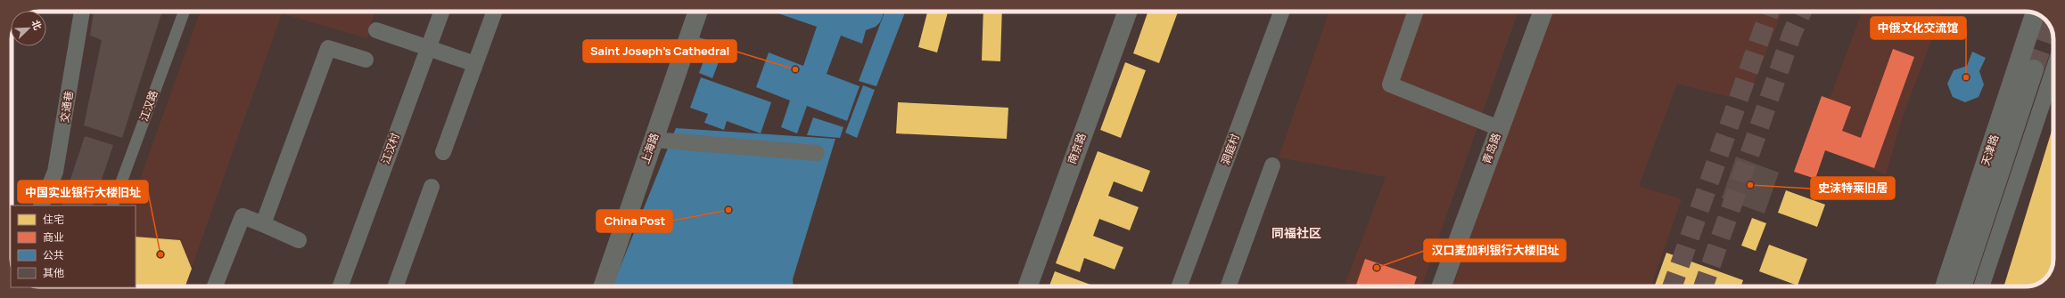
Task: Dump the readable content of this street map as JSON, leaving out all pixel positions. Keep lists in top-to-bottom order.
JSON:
{
  "streets": {
    "street": [
      "江汉路",
      "交通巷",
      "江汉村",
      "上海路",
      "南京路",
      "青岛路",
      "洞庭村",
      "天津路"
    ]
  },
  "districts": ["同福社区"],
  "places": [
    "Saint Joseph's Cathedral",
    "中俄文化交流馆",
    "史沫特莱旧居",
    "China Post",
    "中国实业银行大楼旧址",
    "汉口麦加利银行大楼旧址"
  ],
  "legend": [
    "住宅",
    "商业",
    "公共",
    "其他"
  ],
  "north": "top right"
}
